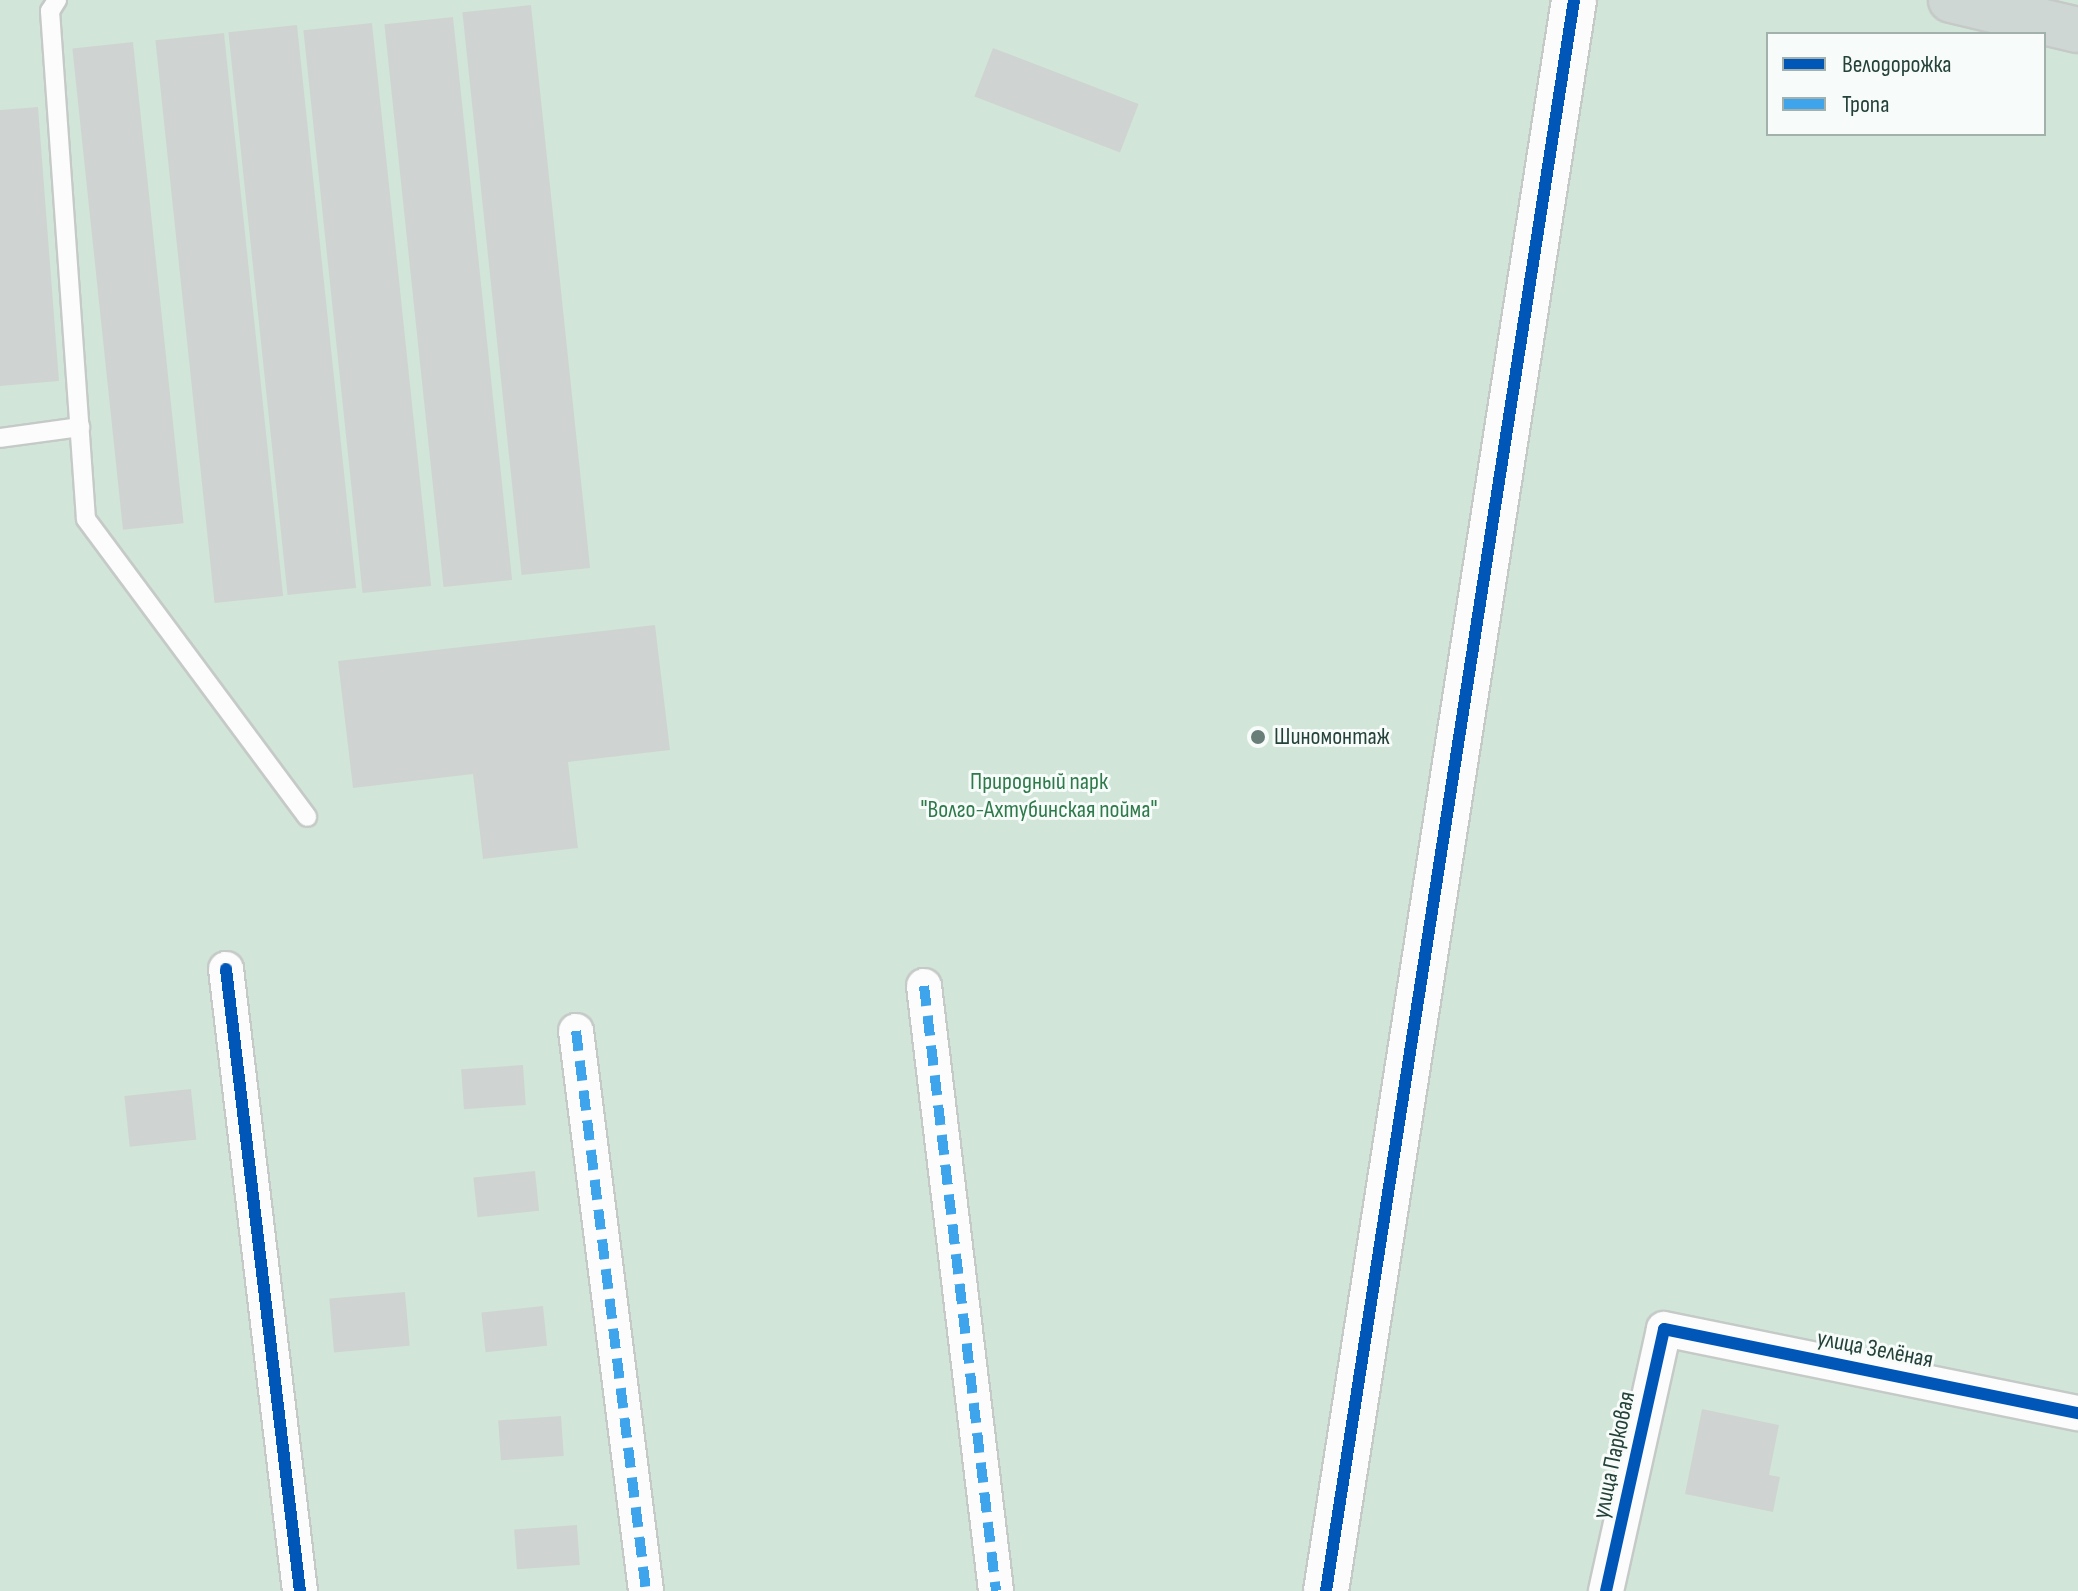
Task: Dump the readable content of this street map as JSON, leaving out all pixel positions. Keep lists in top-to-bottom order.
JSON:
{
  "streets": {
    "street": ["улица Зелёная", "улица Парковая"]
  },
  "crossings": [
    ["улица Зелёная", "улица Парковая"]
  ],
  "parks": ["Природный парк \"Волго-Ахтубинская пойма\""],
  "places": ["Шиномонтаж"],
  "legend": ["Велодорожка", "Тропа"]
}
